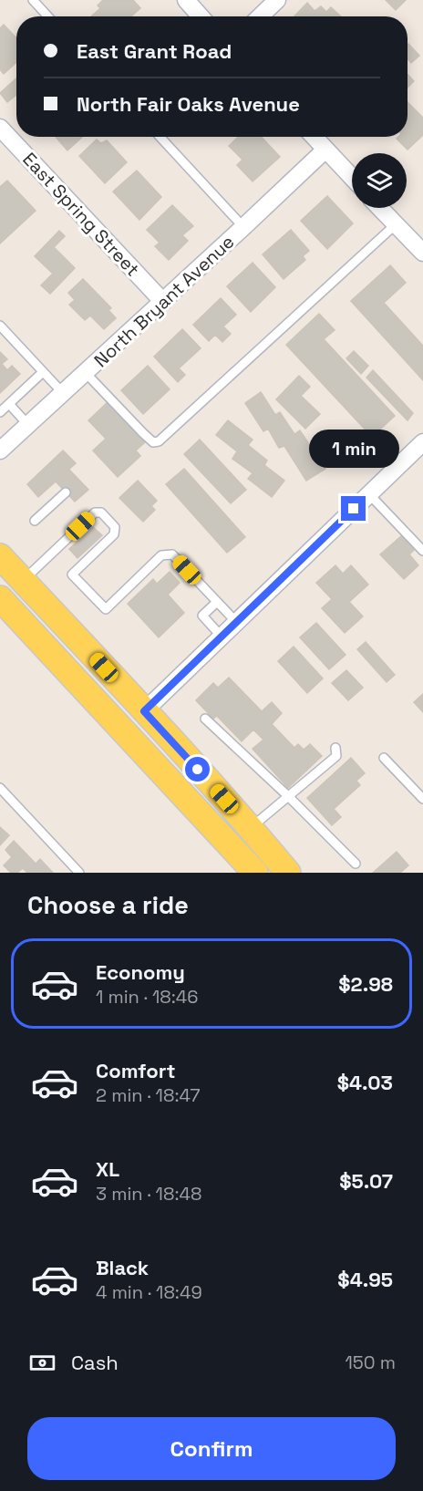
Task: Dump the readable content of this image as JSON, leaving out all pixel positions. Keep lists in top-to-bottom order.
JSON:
{
  "streets": {
    "street": ["East Spring Street", "North Bryant Avenue"]
  },
  "crossings": [
    ["East Spring Street", "North Bryant Avenue"]
  ],
  "page": {
    "banner": ["East Grant Road", "North Fair Oaks Avenue"],
    "bubble": "1 min",
    "heading": "Choose a ride",
    "list": [
      {
        "name": "Economy",
        "note": "1 min · 18:46",
        "value": "$2.98"
      },
      {
        "name": "Comfort",
        "note": "2 min · 18:47",
        "value": "$4.03"
      },
      {
        "name": "XL",
        "note": "3 min · 18:48",
        "value": "$5.07"
      },
      {
        "name": "Black",
        "note": "4 min · 18:49",
        "value": "$4.95"
      }
    ],
    "pay": ["Cash", "150 m"],
    "buttons": "Confirm"
  }
}
